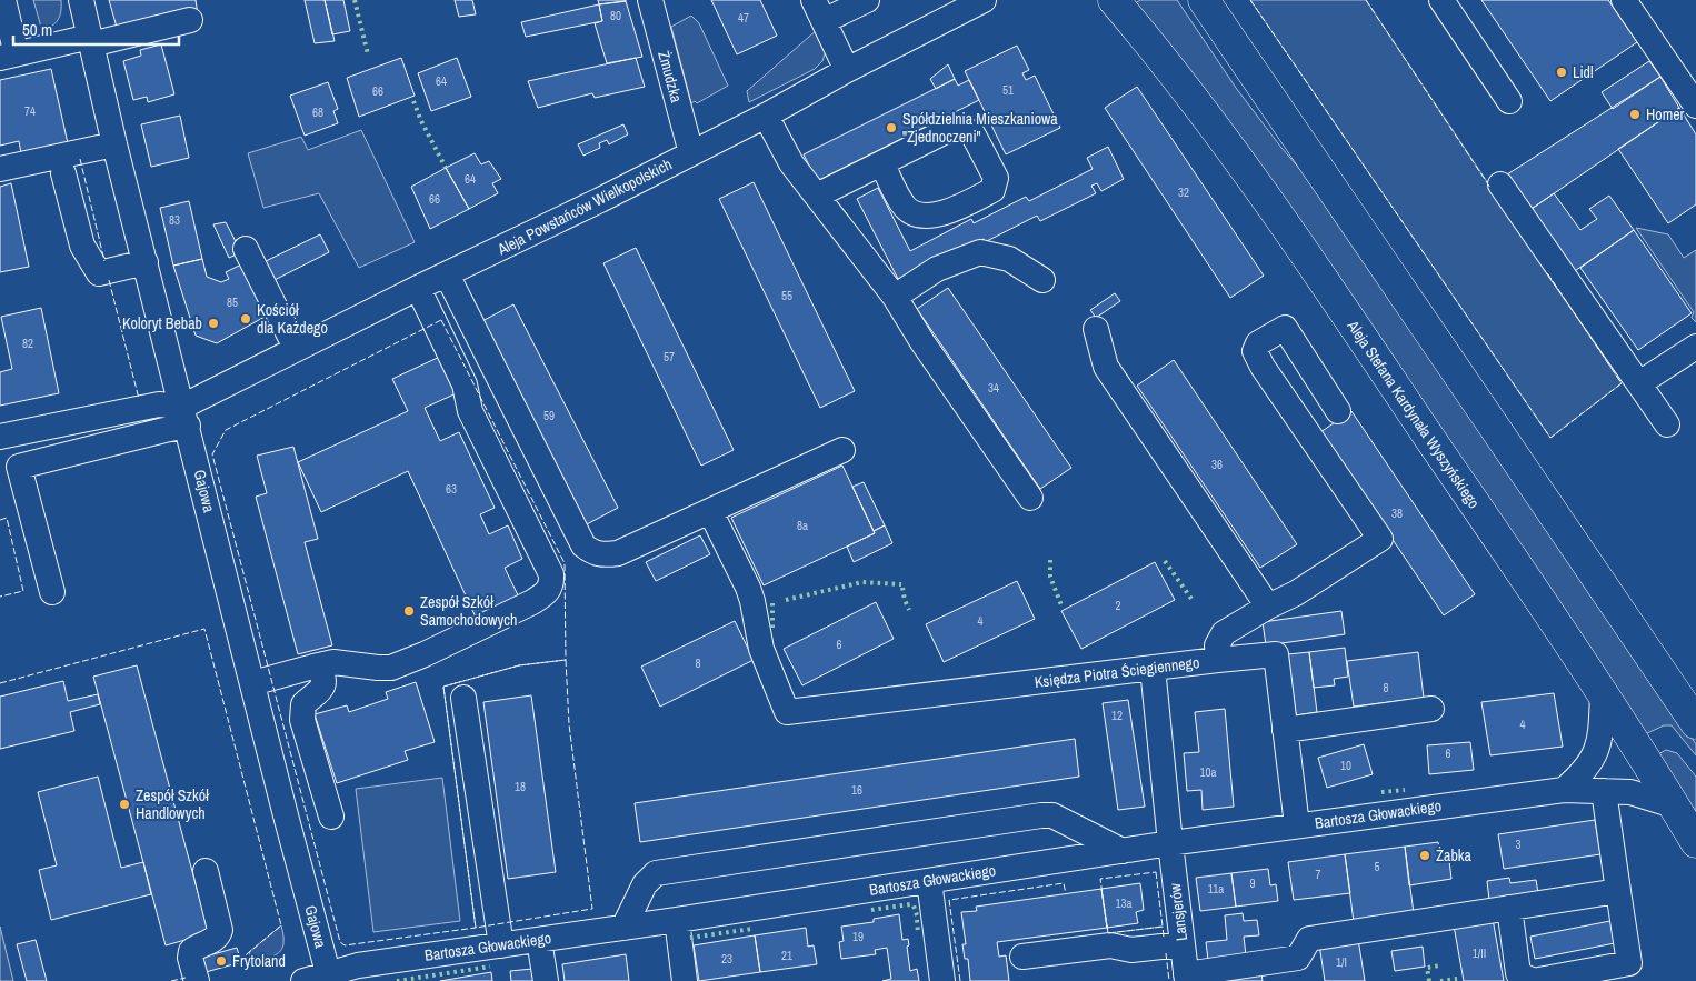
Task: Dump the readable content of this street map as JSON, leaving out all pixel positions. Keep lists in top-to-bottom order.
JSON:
{
  "streets": {
    "main road": ["Aleja Stefana Kardynała Wyszyńskiego"],
    "street": [
      "Żmudzka",
      "Aleja Powstańców Wielkopolskich",
      "Gajowa",
      "Księdza Piotra Ściegiennego",
      "Bartosza Głowackiego",
      "Lansjerów"
    ]
  },
  "crossings": [
    ["Żmudzka", "Aleja Powstańców Wielkopolskich"],
    ["Aleja Powstańców Wielkopolskich", "Gajowa"],
    ["Aleja Stefana Kardynała Wyszyńskiego", "Bartosza Głowackiego"],
    ["Gajowa", "Bartosza Głowackiego"],
    ["Księdza Piotra Ściegiennego", "Bartosza Głowackiego"],
    ["Księdza Piotra Ściegiennego", "Lansjerów"],
    ["Bartosza Głowackiego", "Lansjerów"]
  ],
  "places": [
    "Lidl",
    "Homer",
    "Spółdzielnia Mieszkaniowa \"Zjednoczeni\"",
    "Kościół dla Każdego",
    "Koloryt Bebab",
    "Zespół Szkół Samochodowych",
    "Zespół Szkół Handlowych",
    "Żabka",
    "Frytoland"
  ],
  "house_numbers": [
    "80",
    "47",
    "64",
    "51",
    "66",
    "74",
    "68",
    "64",
    "32",
    "66",
    "83",
    "55",
    "85",
    "82",
    "57",
    "34",
    "59",
    "36",
    "63",
    "38",
    "8a",
    "2",
    "4",
    "6",
    "8",
    "8",
    "12",
    "4",
    "6",
    "10",
    "10a",
    "18",
    "16",
    "3",
    "5",
    "7",
    "9",
    "11a",
    "13a",
    "19",
    "1/II",
    "21",
    "23",
    "1/I"
  ],
  "scale_bar": "50 m"
}
